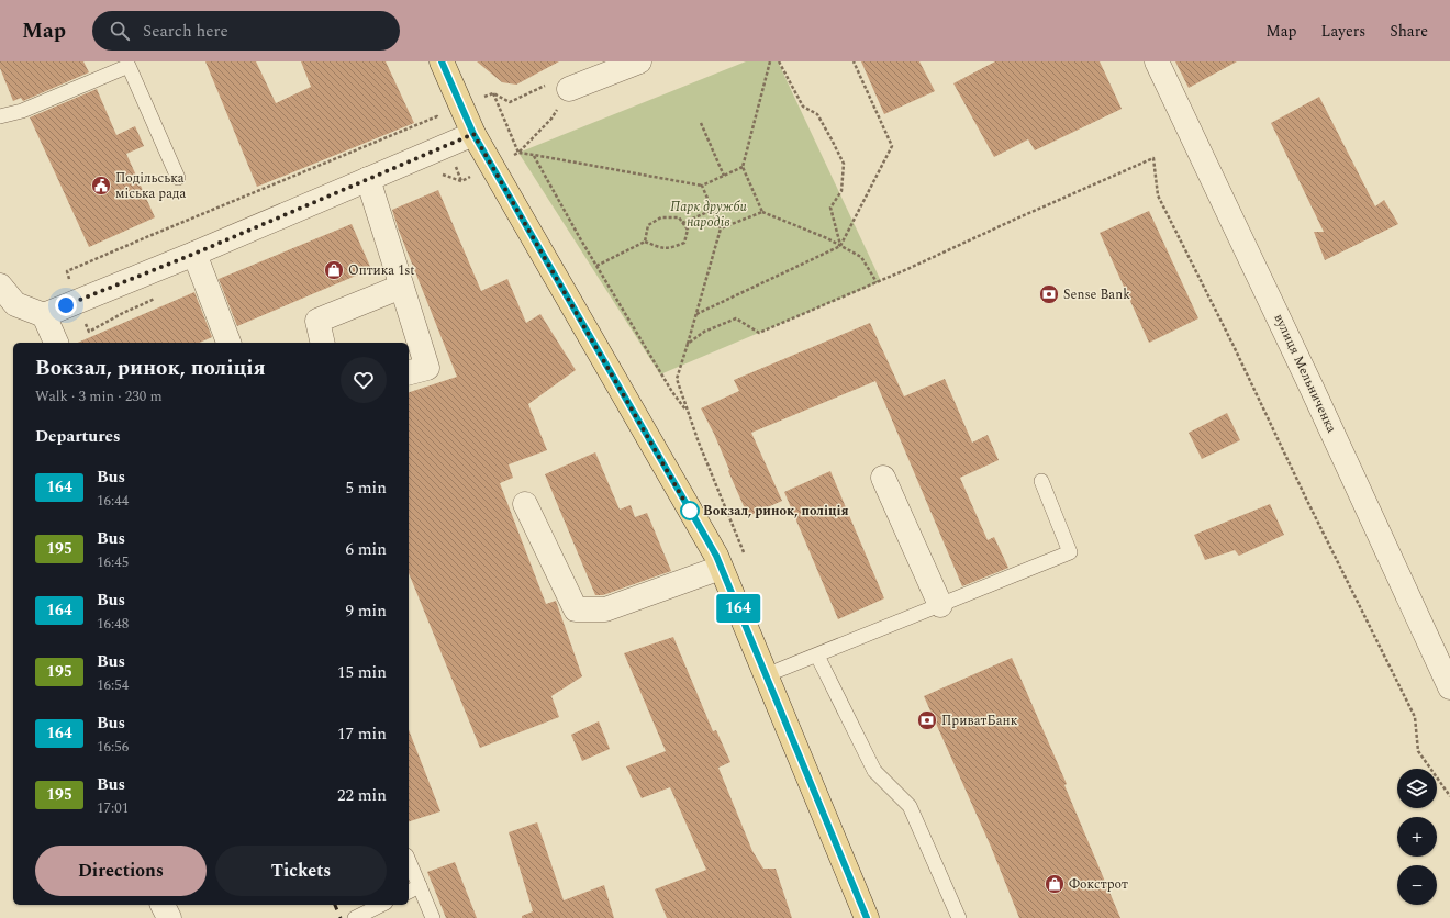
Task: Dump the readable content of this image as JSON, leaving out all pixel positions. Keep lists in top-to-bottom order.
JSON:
{
  "streets": {
    "street": ["вулиця Мельниченка"]
  },
  "parks": ["Парк дружби народів"],
  "places": {
    "public building": ["Подільська міська рада"],
    "shop": ["Оптика 1st", "Фокстрот"],
    "bank": ["Sense Bank", "ПриватБанк"],
    "other": ["Вокзал, ринок, поліція"]
  },
  "lines": ["bus line 164"],
  "page": {
    "header": "Map",
    "search": "Search here",
    "nav": ["Map", "Layers", "Share"],
    "on_map": "164",
    "heading": [
      ["Вокзал, ринок, поліція", "Walk · 3 min · 230 m"],
      "Departures"
    ],
    "list": [
      {
        "mark": "164",
        "name": "Bus",
        "note": "16:44",
        "value": "5 min"
      },
      {
        "mark": "195",
        "name": "Bus",
        "note": "16:45",
        "value": "6 min"
      },
      {
        "mark": "164",
        "name": "Bus",
        "note": "16:48",
        "value": "9 min"
      },
      {
        "mark": "195",
        "name": "Bus",
        "note": "16:54",
        "value": "15 min"
      },
      {
        "mark": "164",
        "name": "Bus",
        "note": "16:56",
        "value": "17 min"
      },
      {
        "mark": "195",
        "name": "Bus",
        "note": "17:01",
        "value": "22 min"
      }
    ],
    "map_buttons": ["+", "−"],
    "buttons": ["Directions", "Tickets"]
  }
}
